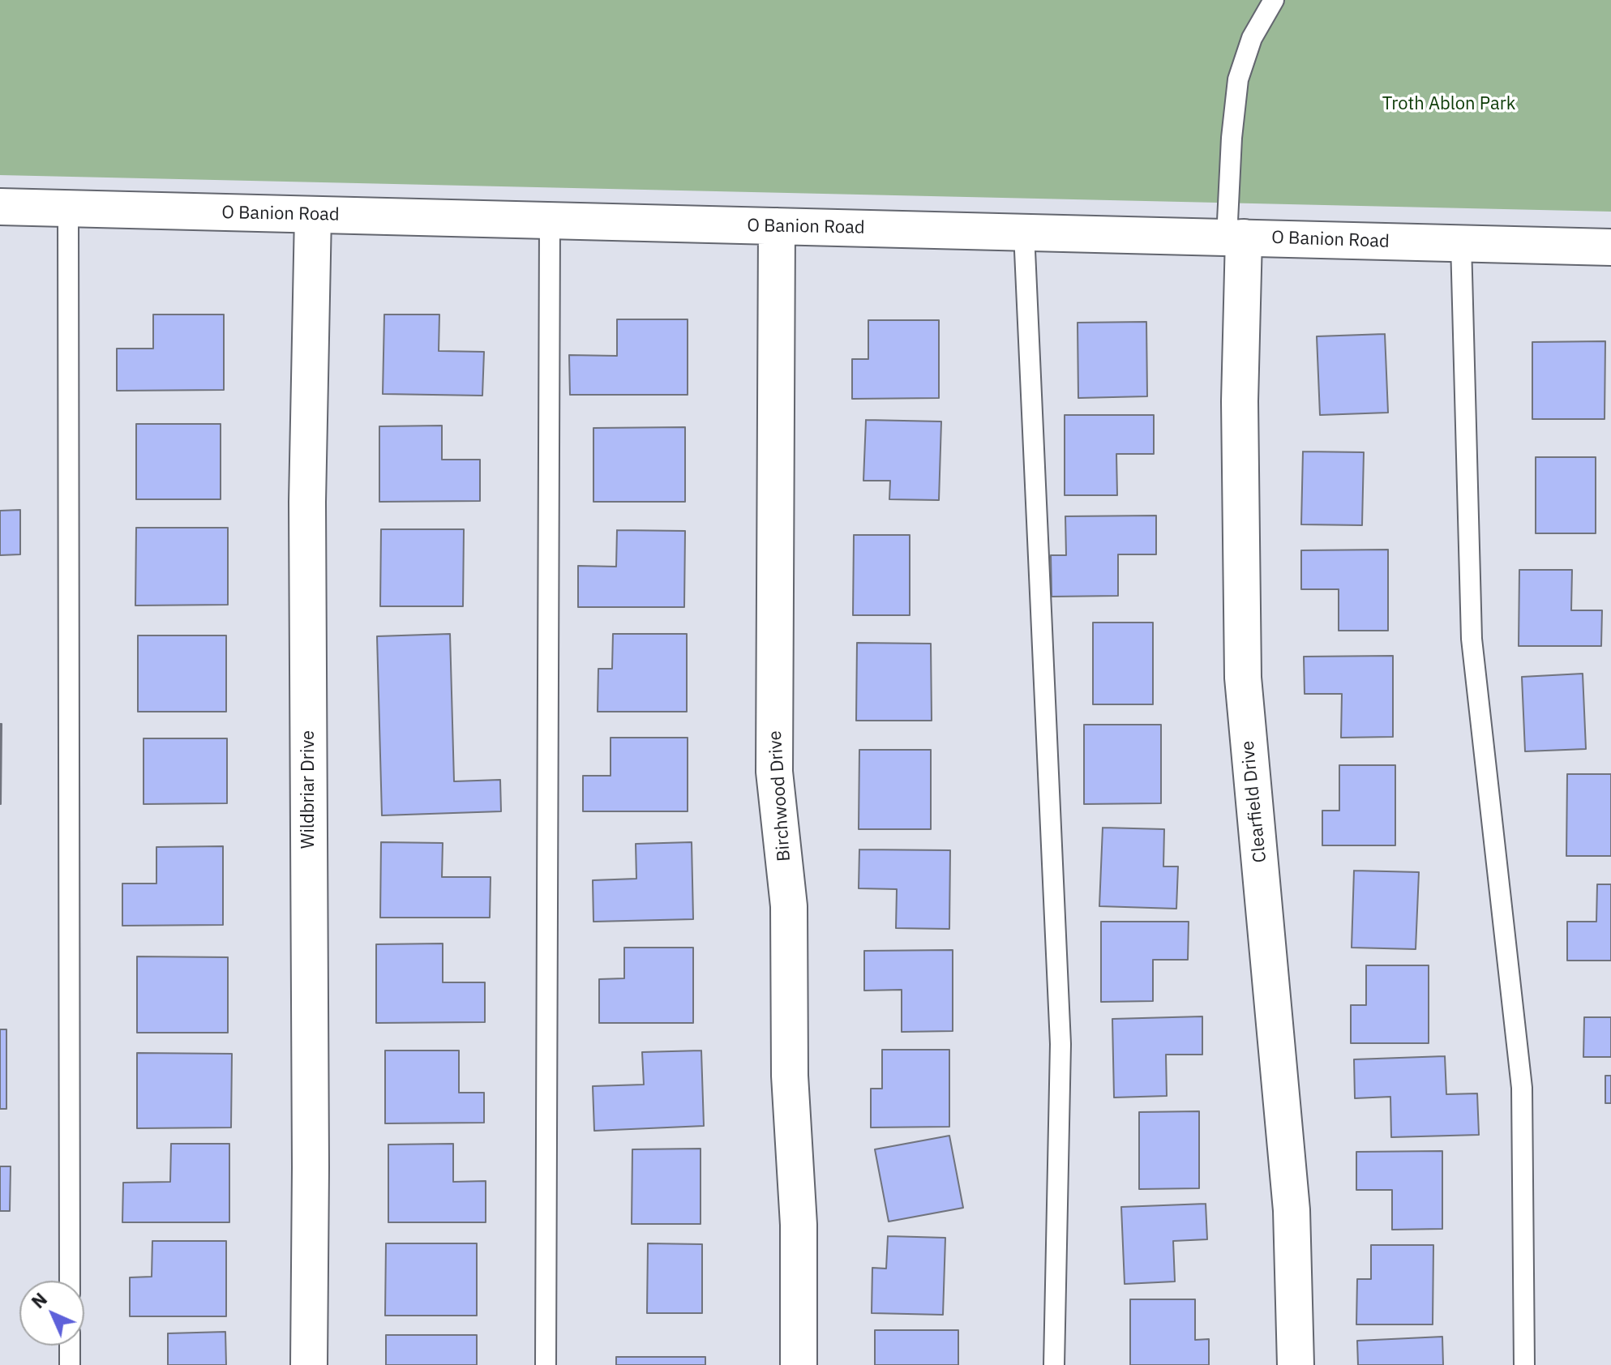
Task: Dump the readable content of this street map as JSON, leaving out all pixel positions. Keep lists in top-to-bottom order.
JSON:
{
  "streets": {
    "street": [
      "O Banion Road",
      "Wildbriar Drive",
      "Birchwood Drive",
      "Clearfield Drive"
    ]
  },
  "crossings": [
    ["O Banion Road", "Wildbriar Drive"],
    ["O Banion Road", "Birchwood Drive"],
    ["O Banion Road", "Clearfield Drive"]
  ],
  "parks": ["Troth Ablon Park"],
  "north": "top left"
}
